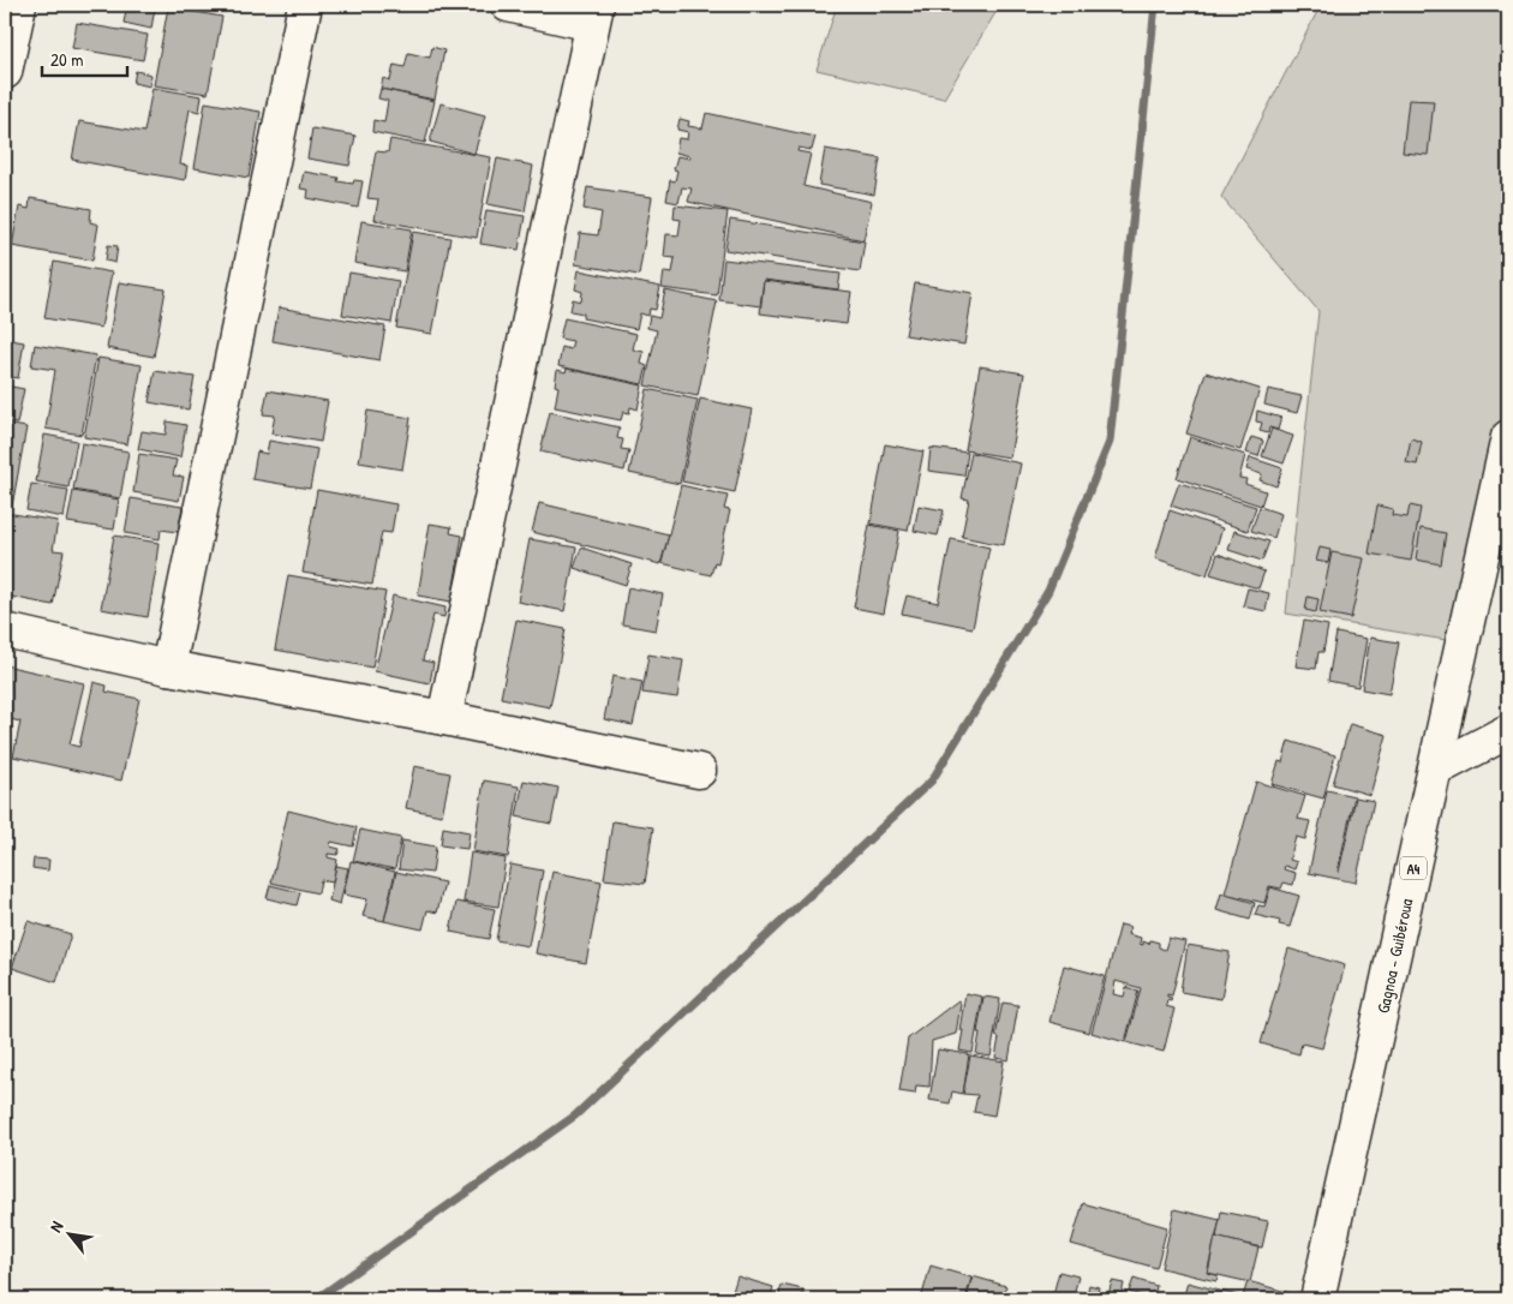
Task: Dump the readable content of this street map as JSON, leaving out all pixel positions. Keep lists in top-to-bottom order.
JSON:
{
  "streets": {
    "street": ["A4", "Gagnoa - Guibéroua"]
  },
  "scale_bar": "20 m",
  "north": "top left"
}
